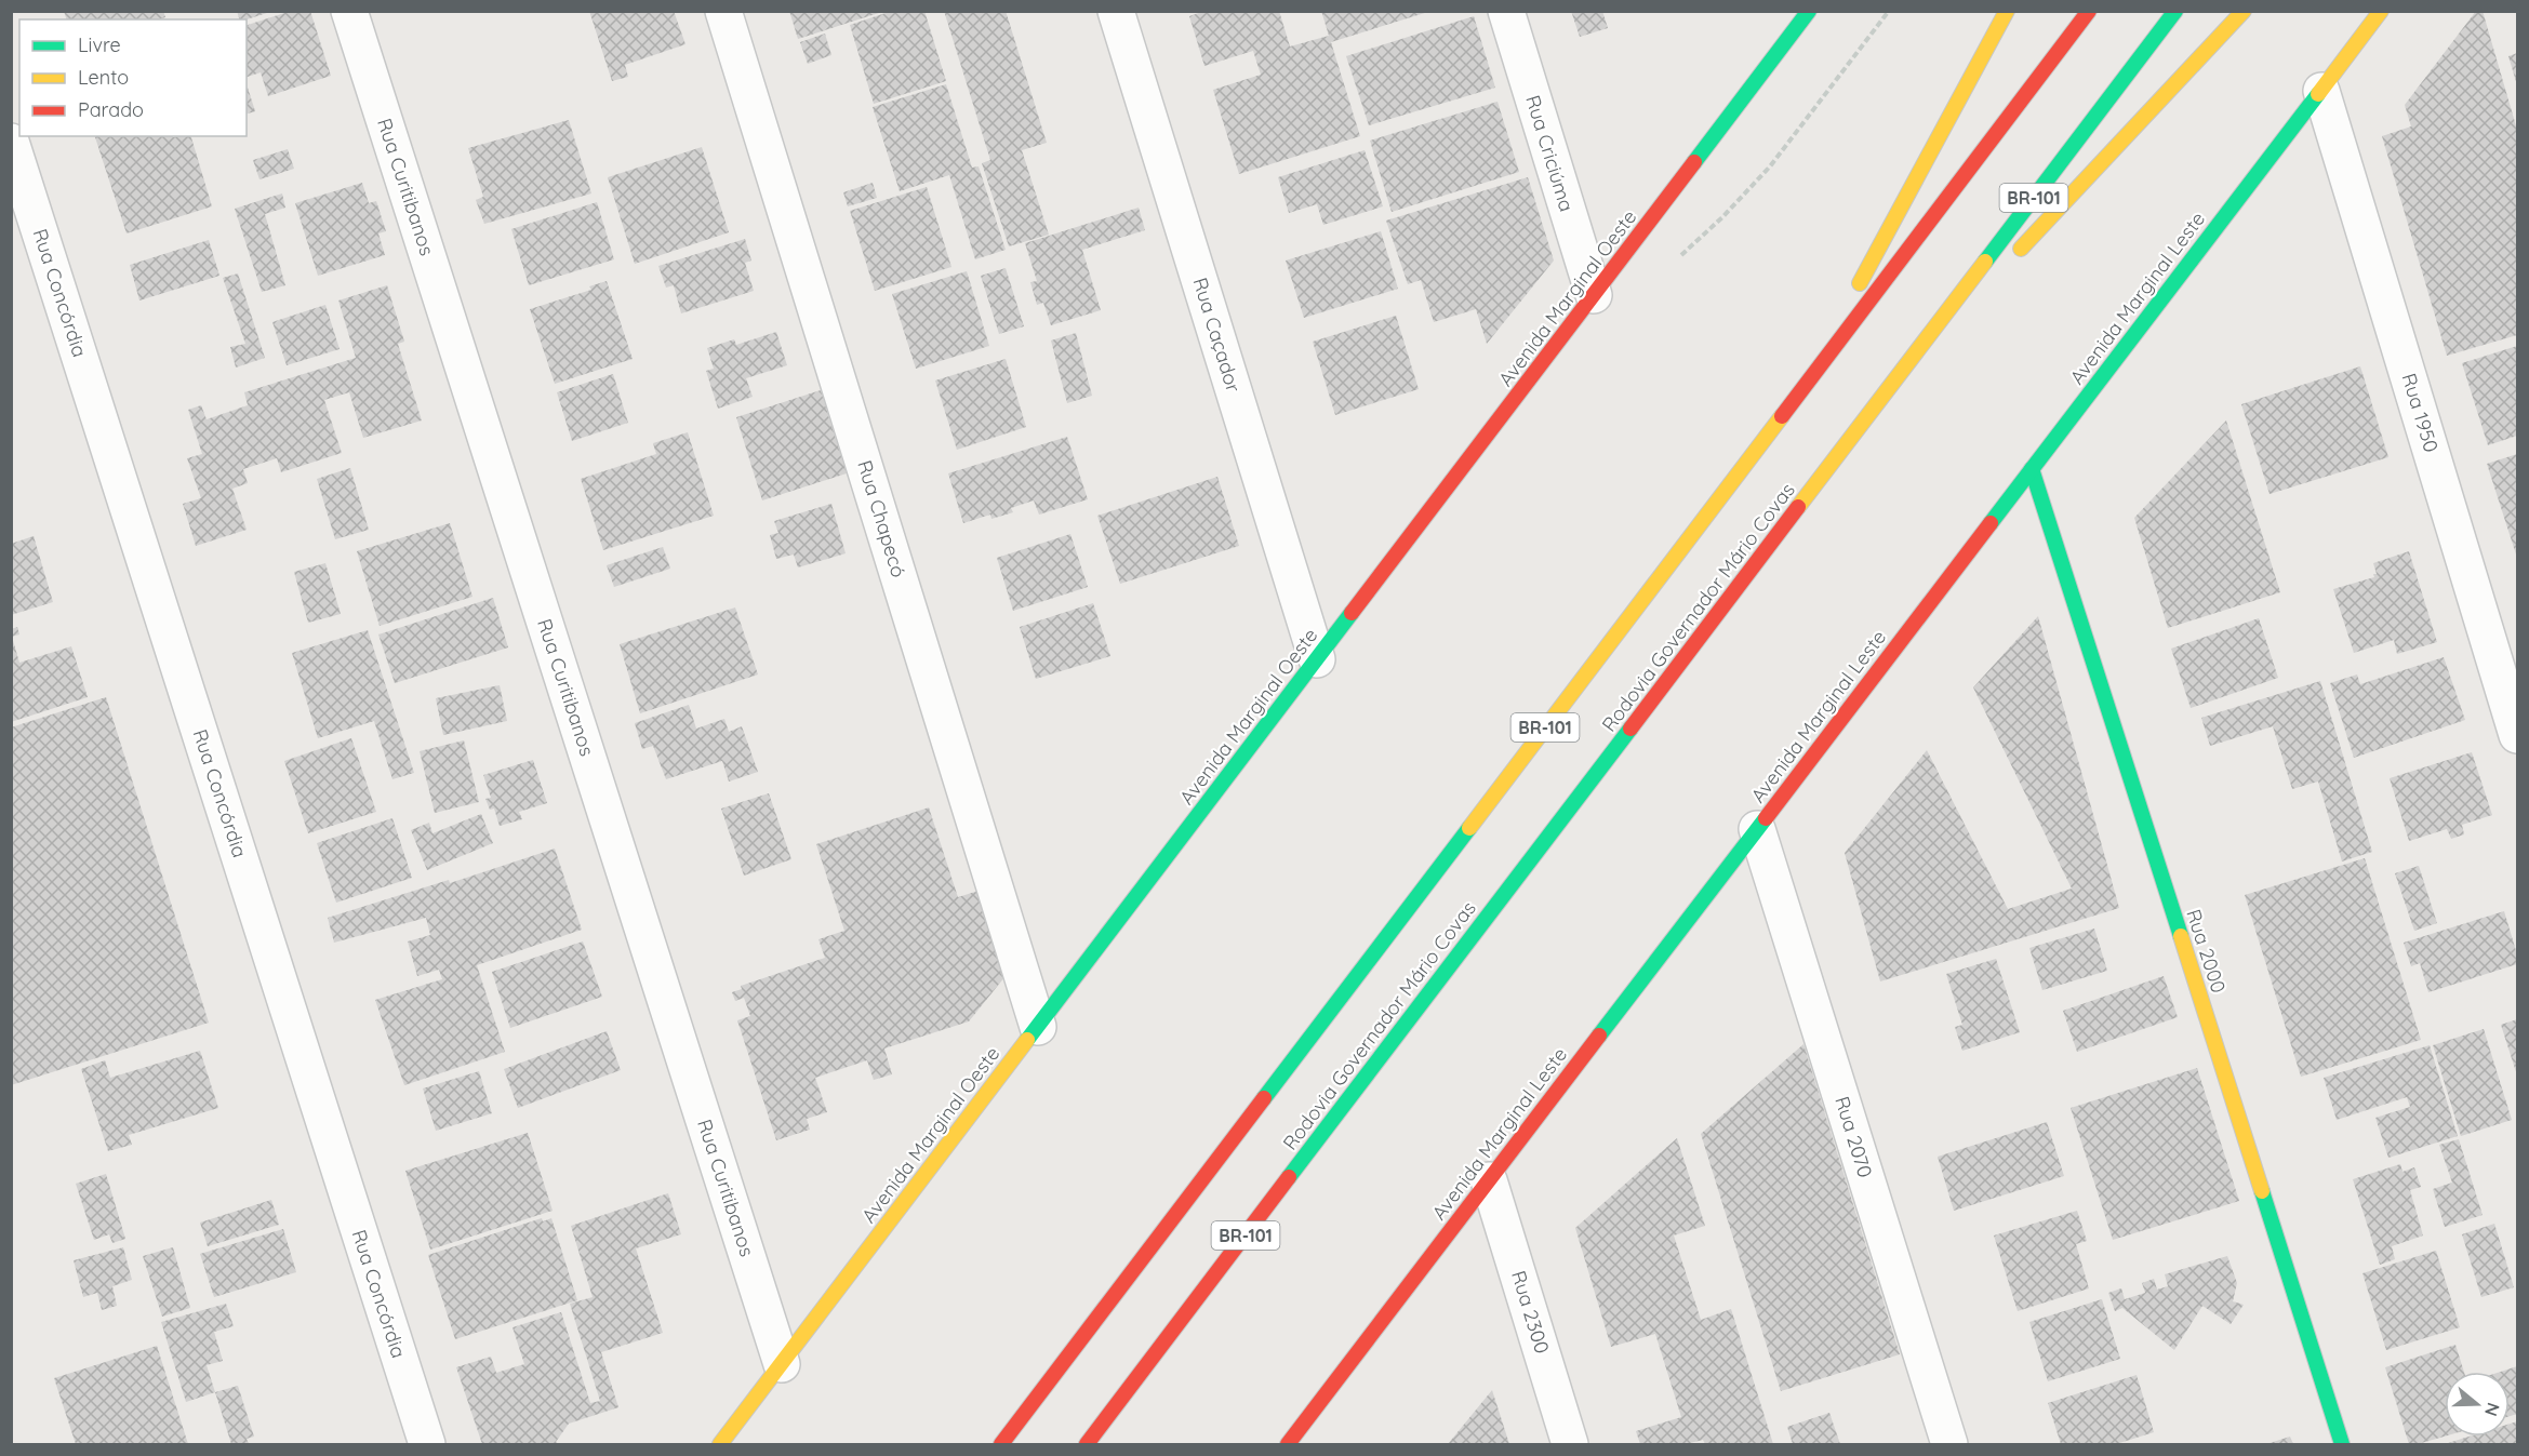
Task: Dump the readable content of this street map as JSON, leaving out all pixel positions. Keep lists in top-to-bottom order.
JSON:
{
  "streets": {
    "main road": [
      "BR-101",
      "Avenida Marginal Oeste",
      "Avenida Marginal Leste",
      "Rodovia Governador Mário Covas",
      "Rua 2000"
    ],
    "street": [
      "Rua Criciúma",
      "Rua Curitibanos",
      "Rua Concórdia",
      "Rua Caçador",
      "Rua 1950",
      "Rua Chapecó",
      "Rua 2070",
      "Rua 2300"
    ]
  },
  "crossings": [
    ["Rua Criciúma", "Avenida Marginal Oeste"],
    ["Rua Curitibanos", "Avenida Marginal Oeste"],
    ["Avenida Marginal Oeste", "Rua Caçador"],
    ["Avenida Marginal Oeste", "Rua Chapecó"],
    ["Avenida Marginal Leste", "Rua 1950"],
    ["Avenida Marginal Leste", "Rua 2000"],
    ["Avenida Marginal Leste", "Rua 2070"],
    ["Avenida Marginal Leste", "Rua 2300"]
  ],
  "legend": ["Livre", "Lento", "Parado"],
  "north": "right"
}
